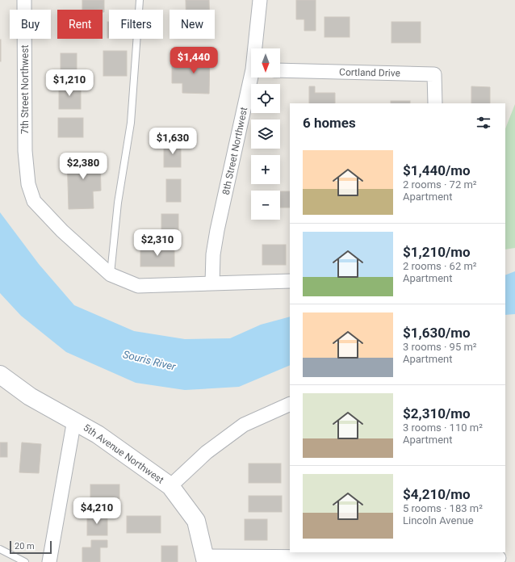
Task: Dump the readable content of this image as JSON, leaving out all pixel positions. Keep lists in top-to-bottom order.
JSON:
{
  "streets": {
    "street": [
      "Cortland Drive",
      "7th Street Northwest",
      "8th Street Northwest",
      "5th Avenue Northwest"
    ]
  },
  "crossings": [
    ["7th Street Northwest", "8th Street Northwest"]
  ],
  "water": ["Souris River"],
  "scale_bar": "20 m",
  "north": "bottom",
  "page": {
    "chip": [
      "Buy",
      "Rent",
      "Filters",
      "New"
    ],
    "price": [
      "$1,440",
      "$1,210",
      "$1,630",
      "$2,380",
      "$2,310",
      "$4,210"
    ],
    "map_buttons": ["+", "−"],
    "heading": "6 homes",
    "list": [
      {
        "name": "$1,440/mo",
        "note": "2 rooms · 72 m² · Apartment"
      },
      {
        "name": "$1,210/mo",
        "note": "2 rooms · 62 m² · Apartment"
      },
      {
        "name": "$1,630/mo",
        "note": "3 rooms · 95 m² · Apartment"
      },
      {
        "name": "$2,310/mo",
        "note": "3 rooms · 110 m² · Apartment"
      },
      {
        "name": "$4,210/mo",
        "note": "5 rooms · 183 m² · Lincoln Avenue"
      }
    ],
    "scale": "20 m"
  }
}
